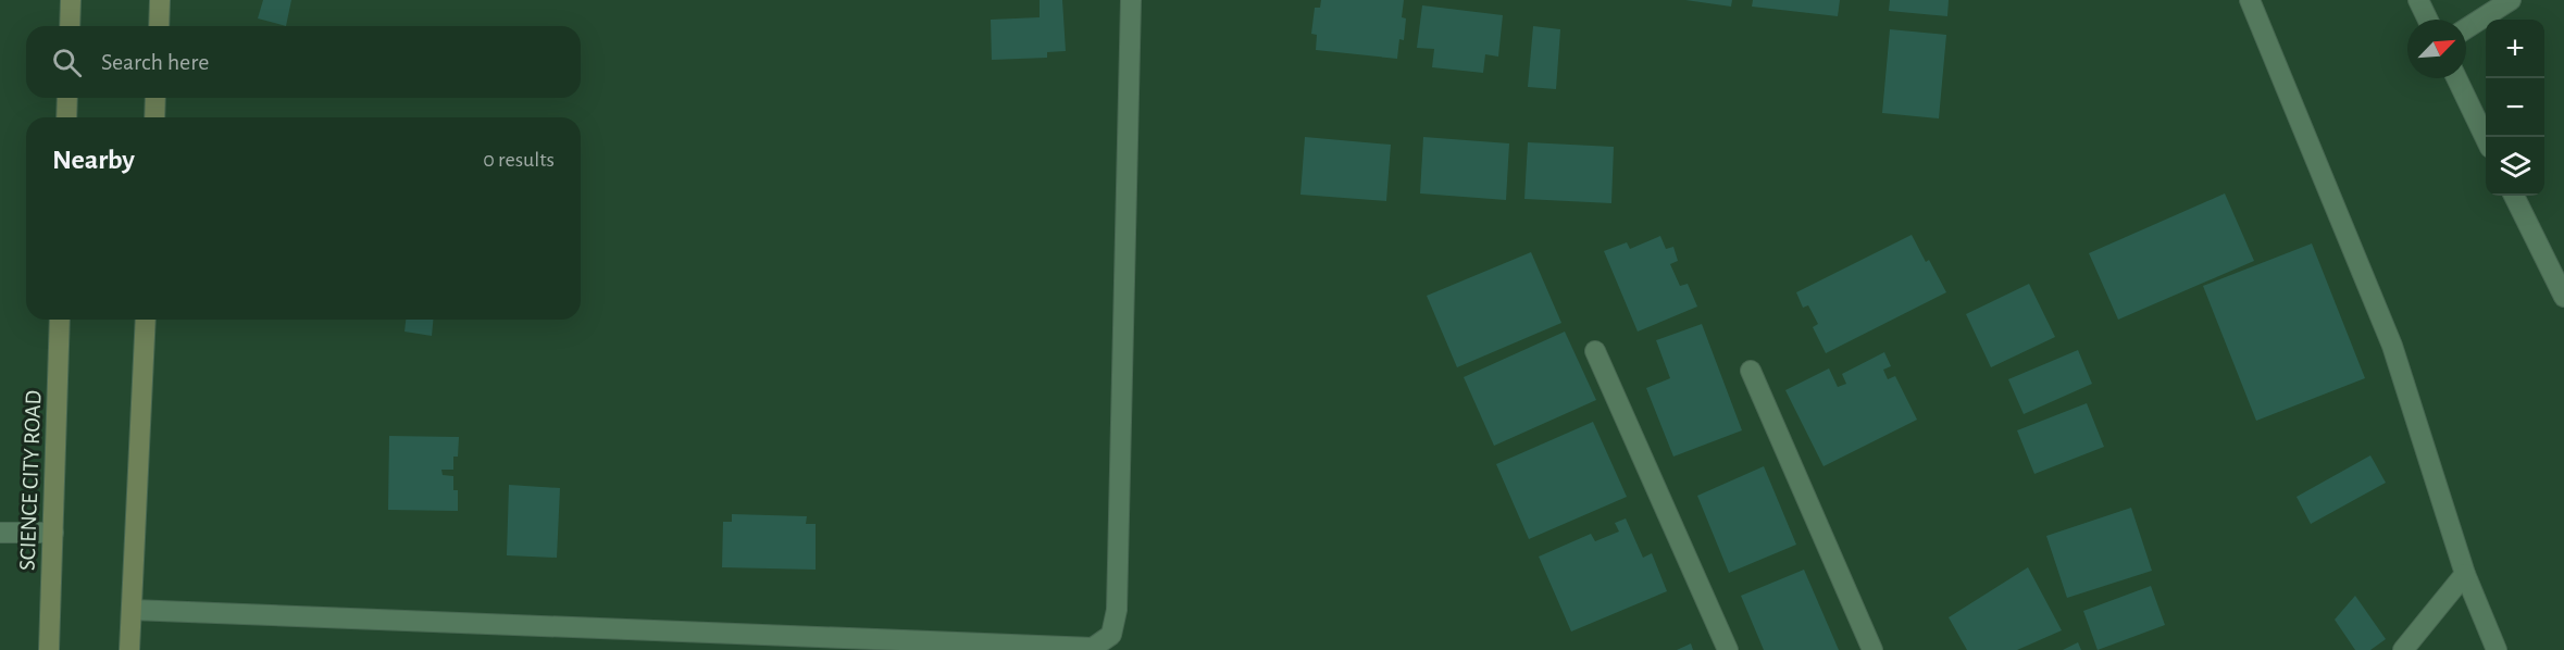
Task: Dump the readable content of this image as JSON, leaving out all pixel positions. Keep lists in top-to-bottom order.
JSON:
{
  "streets": {
    "main road": ["SCIENCE CITY ROAD"]
  },
  "north": "top right",
  "page": {
    "map_buttons": ["+", "−"],
    "search": "Search here",
    "heading": ["Nearby", "0 results"]
  }
}
